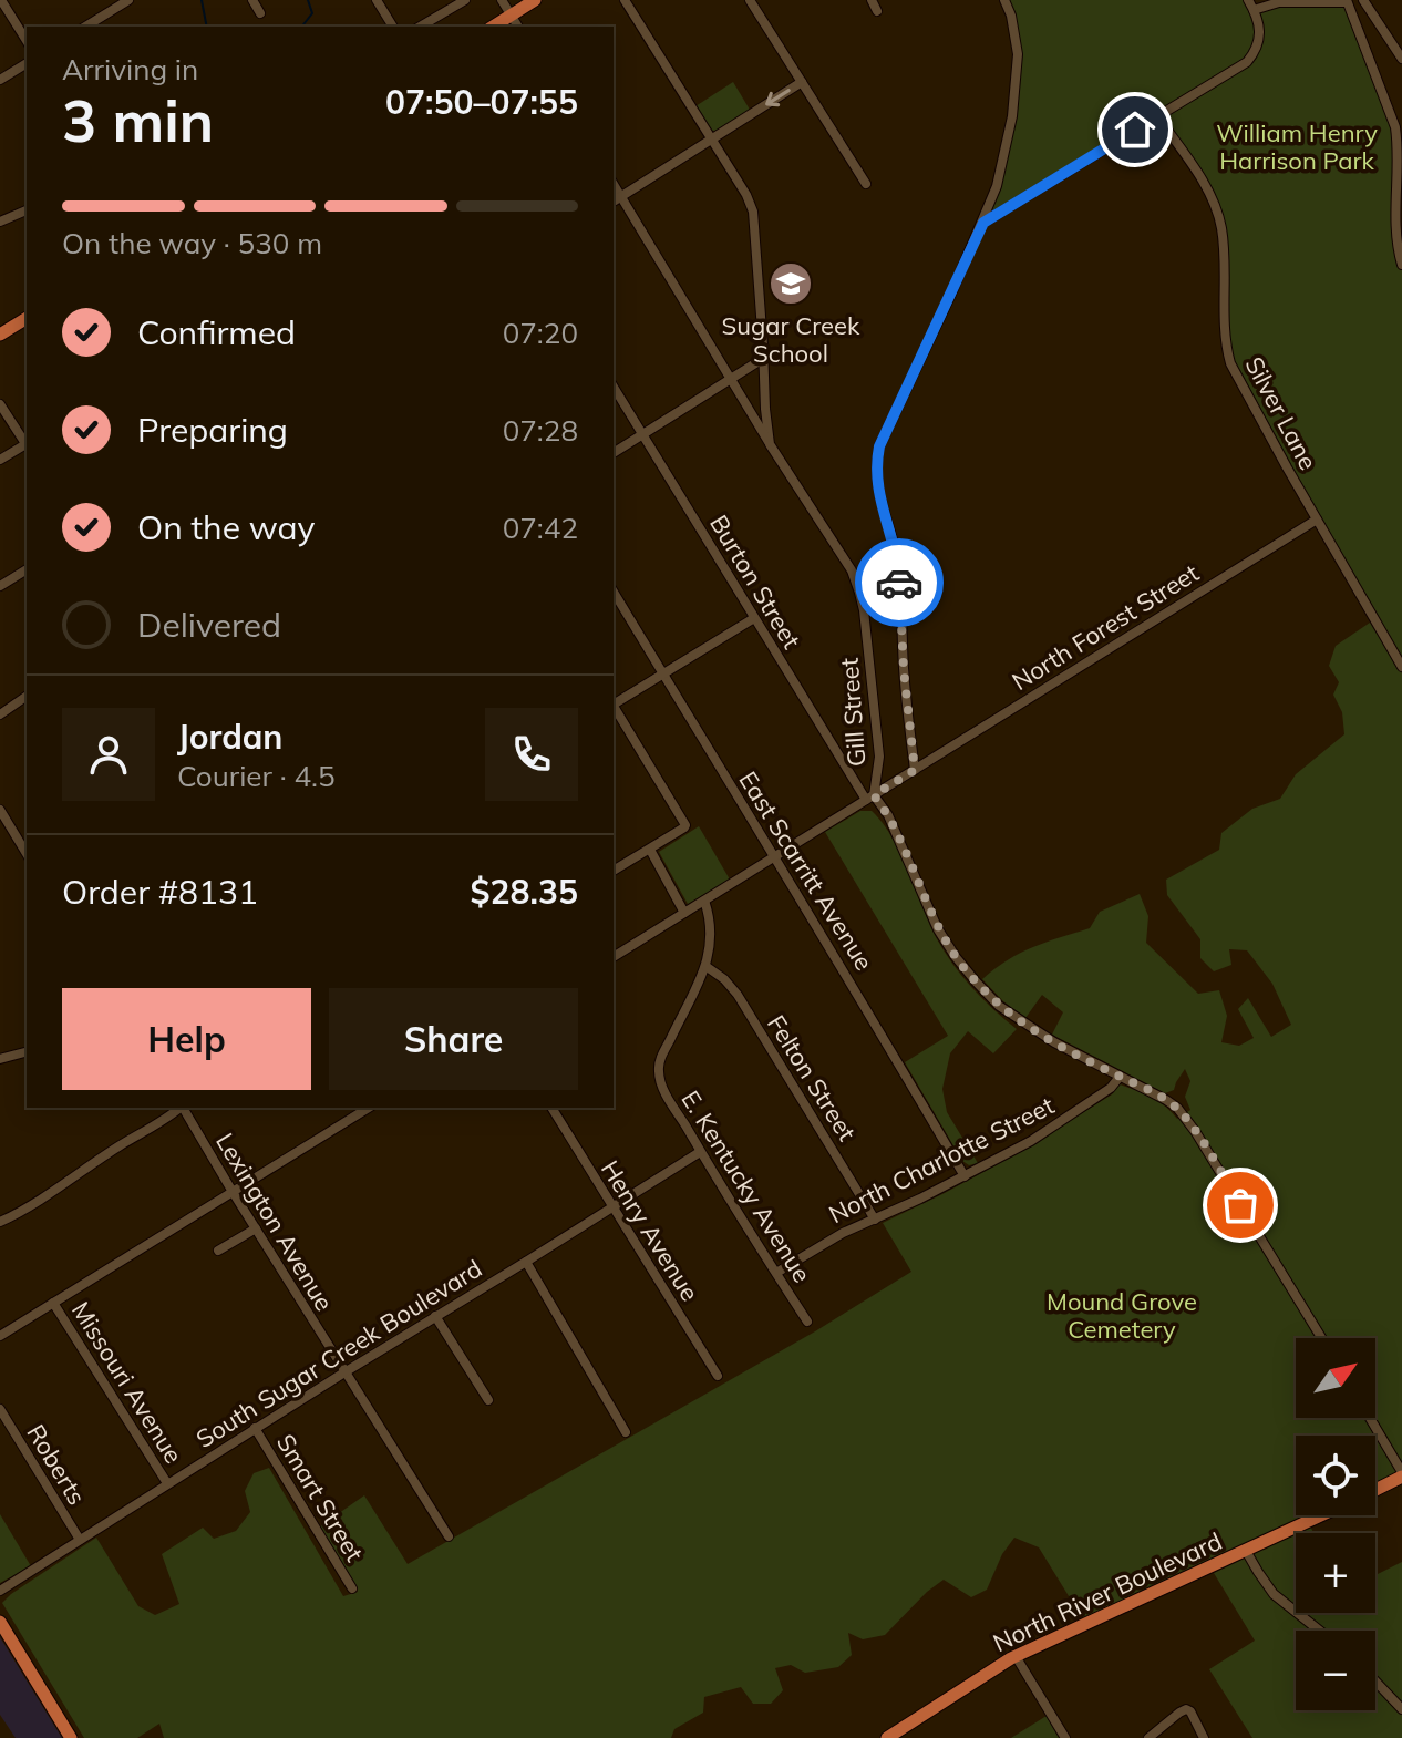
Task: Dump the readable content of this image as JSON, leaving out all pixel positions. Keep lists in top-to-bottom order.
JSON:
{
  "streets": {
    "main road": ["North River Boulevard"],
    "street": [
      "Silver Lane",
      "Burton Street",
      "North Forest Street",
      "Gill Street",
      "East Scarritt Avenue",
      "Felton Street",
      "North Charlotte Street",
      "E. Kentucky Avenue",
      "Lexington Avenue",
      "Henry Avenue",
      "South Sugar Creek Boulevard",
      "Missouri Avenue",
      "Roberts",
      "Smart Street"
    ]
  },
  "crossings": [
    ["Silver Lane", "North Forest Street"],
    ["Burton Street", "North Forest Street"],
    ["Burton Street", "Gill Street"],
    ["North Forest Street", "Gill Street"],
    ["Gill Street", "North Charlotte Street"],
    ["East Scarritt Avenue", "North Charlotte Street"],
    ["Felton Street", "North Charlotte Street"],
    ["Felton Street", "E. Kentucky Avenue"],
    ["North Charlotte Street", "E. Kentucky Avenue"],
    ["E. Kentucky Avenue", "South Sugar Creek Boulevard"],
    ["Lexington Avenue", "South Sugar Creek Boulevard"],
    ["Henry Avenue", "South Sugar Creek Boulevard"],
    ["South Sugar Creek Boulevard", "Missouri Avenue"],
    ["South Sugar Creek Boulevard", "Roberts"],
    ["South Sugar Creek Boulevard", "Smart Street"]
  ],
  "parks": ["William Henry Harrison Park", "Mound Grove Cemetery"],
  "places": {
    "school or university": ["Sugar Creek School"]
  },
  "north": "top right",
  "page": {
    "heading": ["3 min", "Arriving in", "07:50–07:55"],
    "panel": [
      "Jordan",
      "Courier · 4.5",
      "Order #8131",
      "$28.35"
    ],
    "bar": "On the way · 530 m",
    "list": [
      ["Confirmed", "07:20"],
      ["Preparing", "07:28"],
      ["On the way", "07:42"],
      "Delivered"
    ],
    "buttons": ["Help", "Share"],
    "map_buttons": ["+", "−"]
  }
}
